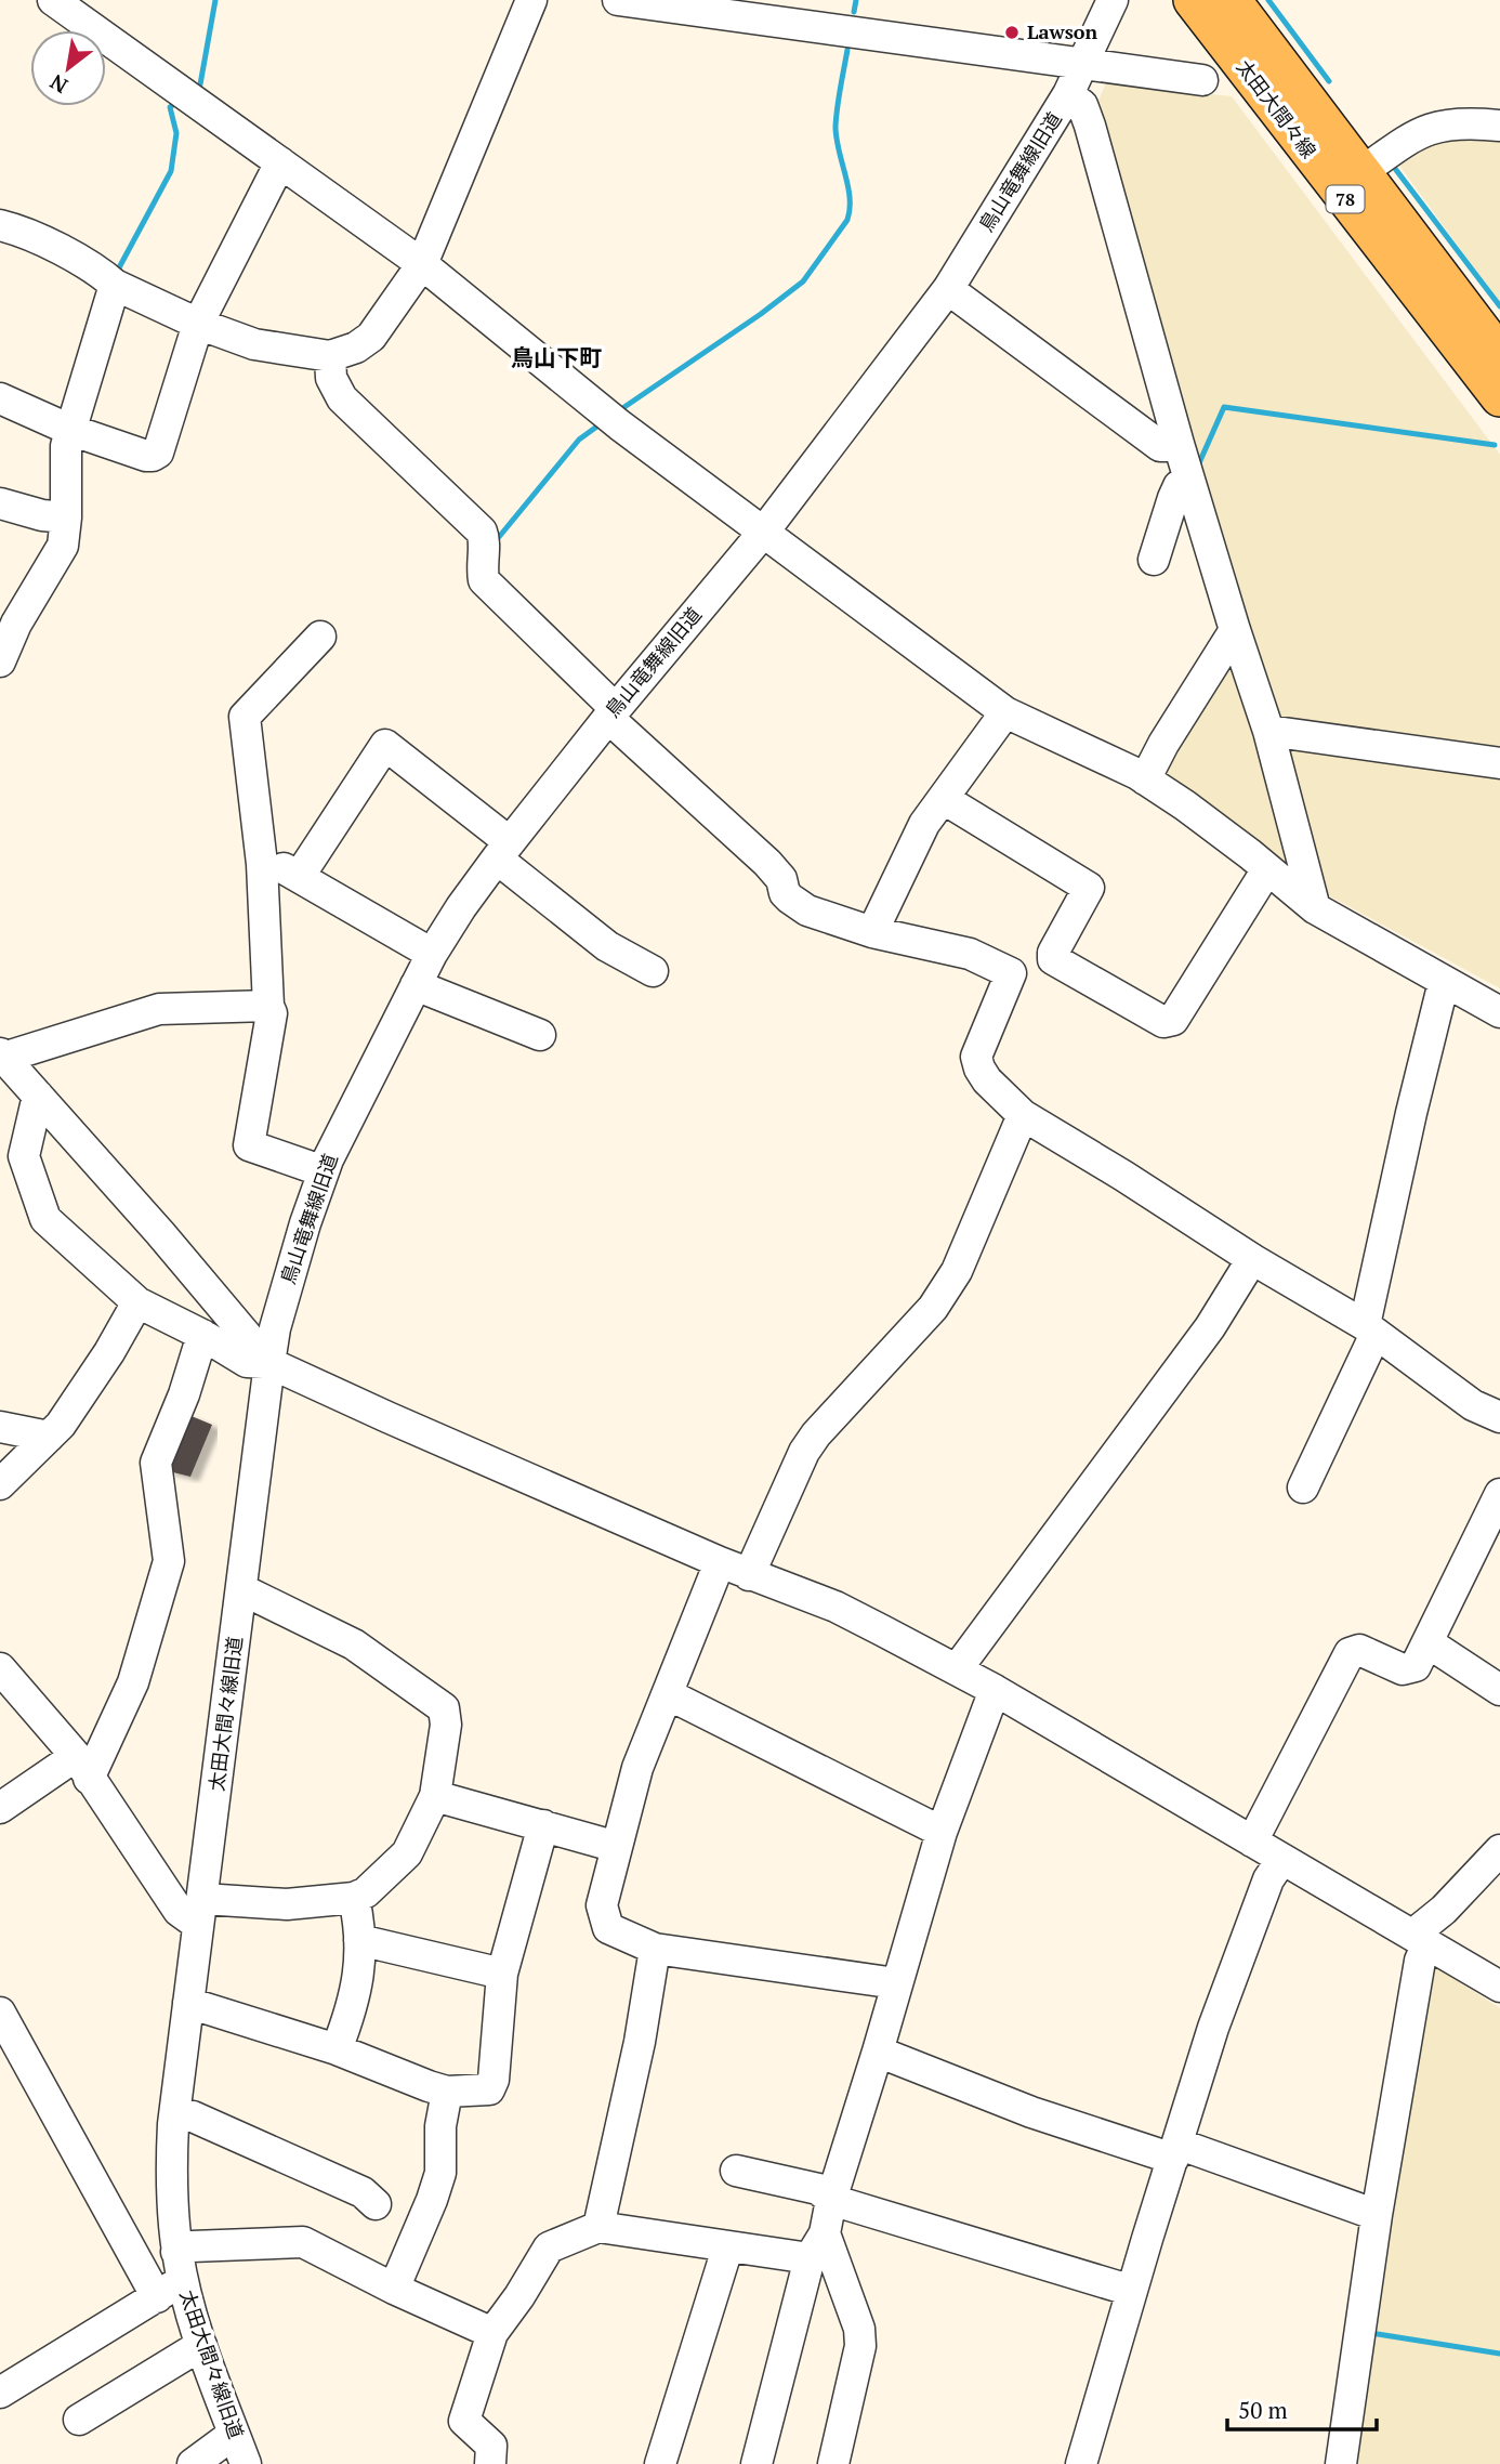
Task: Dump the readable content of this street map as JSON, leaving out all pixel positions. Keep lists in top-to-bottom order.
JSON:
{
  "streets": {
    "main road": ["太田大間々線", "78"],
    "street": ["鳥山竜舞線旧道", "太田大間々線旧道"]
  },
  "crossings": [
    ["鳥山竜舞線旧道", "太田大間々線旧道"]
  ],
  "districts": ["鳥山下町"],
  "places": ["Lawson"],
  "scale_bar": "50 m",
  "north": "bottom left"
}
